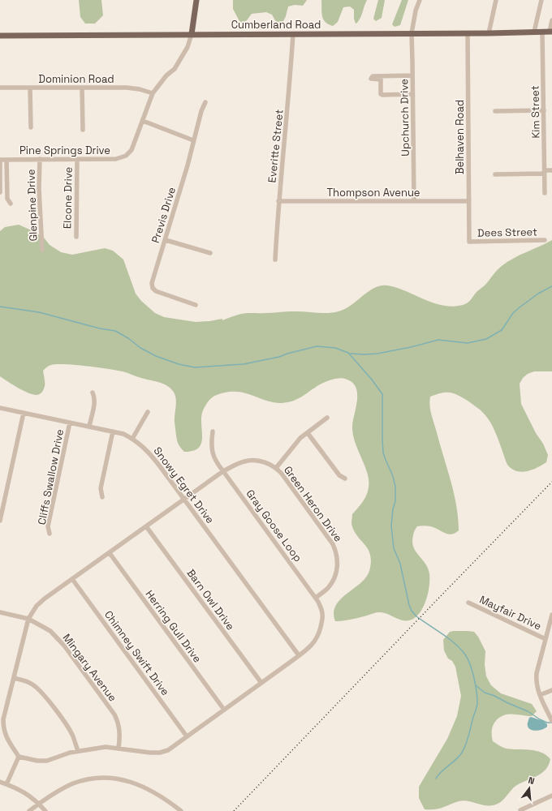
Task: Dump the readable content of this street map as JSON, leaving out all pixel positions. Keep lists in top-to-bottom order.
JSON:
{
  "streets": {
    "main road": ["Cumberland Road"],
    "street": [
      "Dominion Road",
      "Kim Street",
      "Upchurch Drive",
      "Belhaven Road",
      "Everitte Street",
      "Pine Springs Drive",
      "Thompson Avenue",
      "Elcone Drive",
      "Glenpine Drive",
      "Previs Drive",
      "Dees Street",
      "Cliffs Swallow Drive",
      "Snowy Egret Drive",
      "Green Heron Drive",
      "Gray Goose Loop",
      "Barn Owl Drive",
      "Mayfair Drive",
      "Herring Gull Drive",
      "Chimney Swift Drive",
      "Mingary Avenue"
    ]
  },
  "crossings": [
    ["Cumberland Road", "Kim Street"],
    ["Cumberland Road", "Upchurch Drive"],
    ["Cumberland Road", "Belhaven Road"],
    ["Cumberland Road", "Everitte Street"],
    ["Cumberland Road", "Pine Springs Drive"],
    ["Dominion Road", "Pine Springs Drive"],
    ["Upchurch Drive", "Thompson Avenue"],
    ["Belhaven Road", "Thompson Avenue"],
    ["Belhaven Road", "Dees Street"],
    ["Everitte Street", "Thompson Avenue"],
    ["Pine Springs Drive", "Elcone Drive"],
    ["Pine Springs Drive", "Glenpine Drive"],
    ["Cliffs Swallow Drive", "Snowy Egret Drive"],
    ["Snowy Egret Drive", "Gray Goose Loop"],
    ["Green Heron Drive", "Gray Goose Loop"],
    ["Gray Goose Loop", "Barn Owl Drive"],
    ["Gray Goose Loop", "Herring Gull Drive"],
    ["Gray Goose Loop", "Chimney Swift Drive"],
    ["Gray Goose Loop", "Mingary Avenue"]
  ],
  "north": "top"
}
